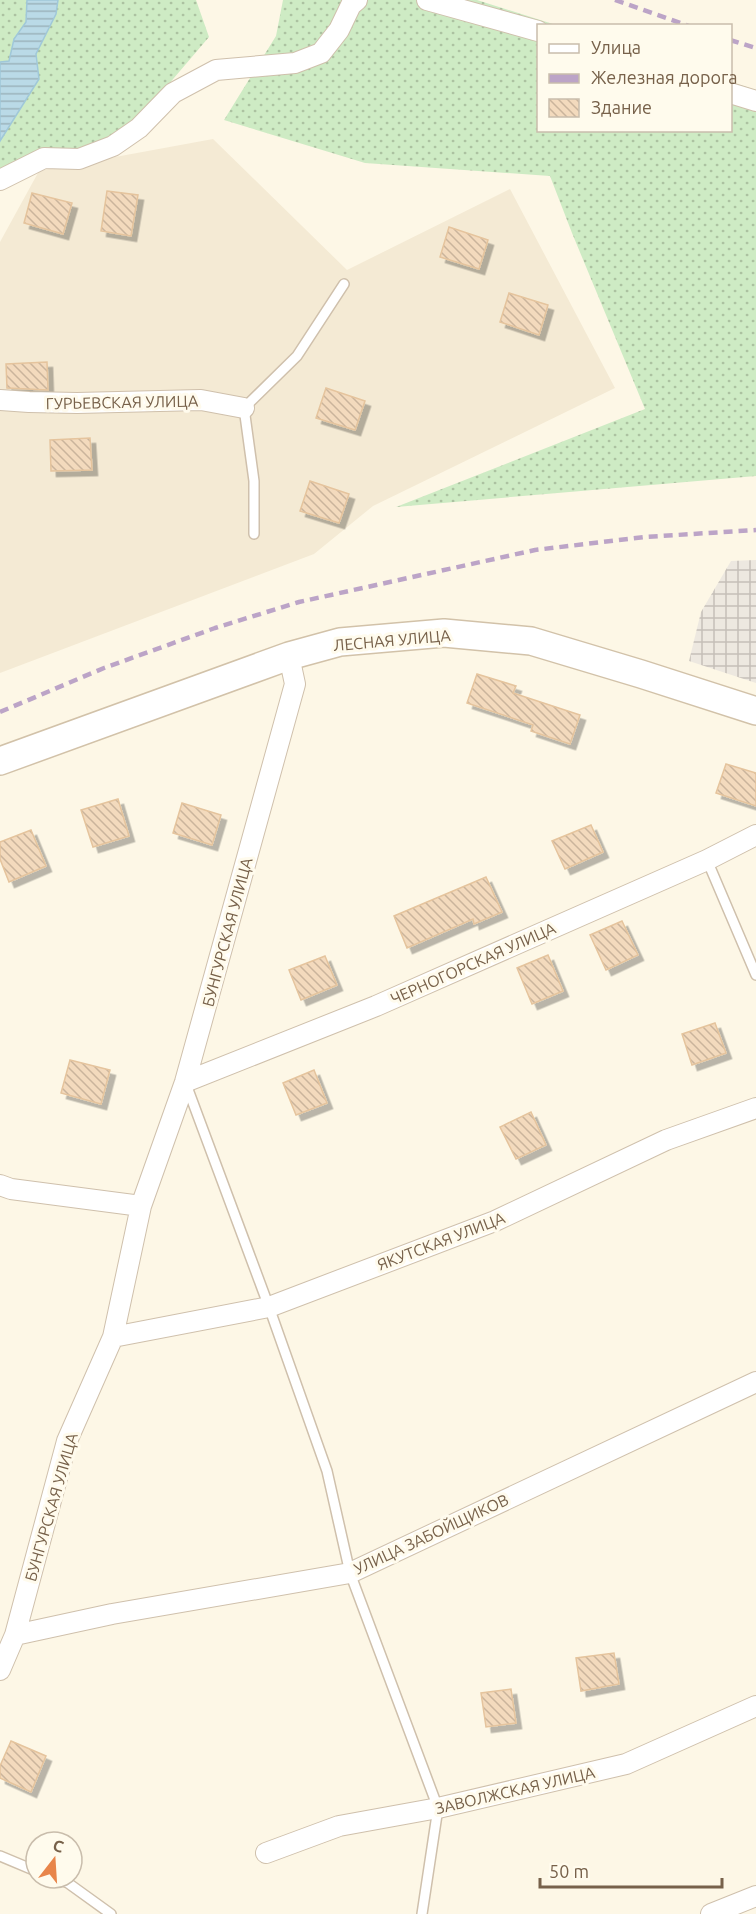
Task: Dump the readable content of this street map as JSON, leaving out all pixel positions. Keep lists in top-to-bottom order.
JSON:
{
  "streets": {
    "main road": ["ЛЕСНАЯ УЛИЦА"],
    "street": [
      "ГУРЬЕВСКАЯ УЛИЦА",
      "БУНГУРСКАЯ УЛИЦА",
      "ЧЕРНОГОРСКАЯ УЛИЦА",
      "ЯКУТСКАЯ УЛИЦА",
      "УЛИЦА ЗАБОЙЩИКОВ",
      "ЗАВОЛЖСКАЯ УЛИЦА"
    ]
  },
  "crossings": [
    ["ЛЕСНАЯ УЛИЦА", "БУНГУРСКАЯ УЛИЦА"],
    ["БУНГУРСКАЯ УЛИЦА", "ЧЕРНОГОРСКАЯ УЛИЦА"],
    ["БУНГУРСКАЯ УЛИЦА", "ЯКУТСКАЯ УЛИЦА"],
    ["БУНГУРСКАЯ УЛИЦА", "УЛИЦА ЗАБОЙЩИКОВ"]
  ],
  "legend": ["Улица", "Железная дорога", "Здание"],
  "scale_bar": "50 m",
  "north": "top"
}
